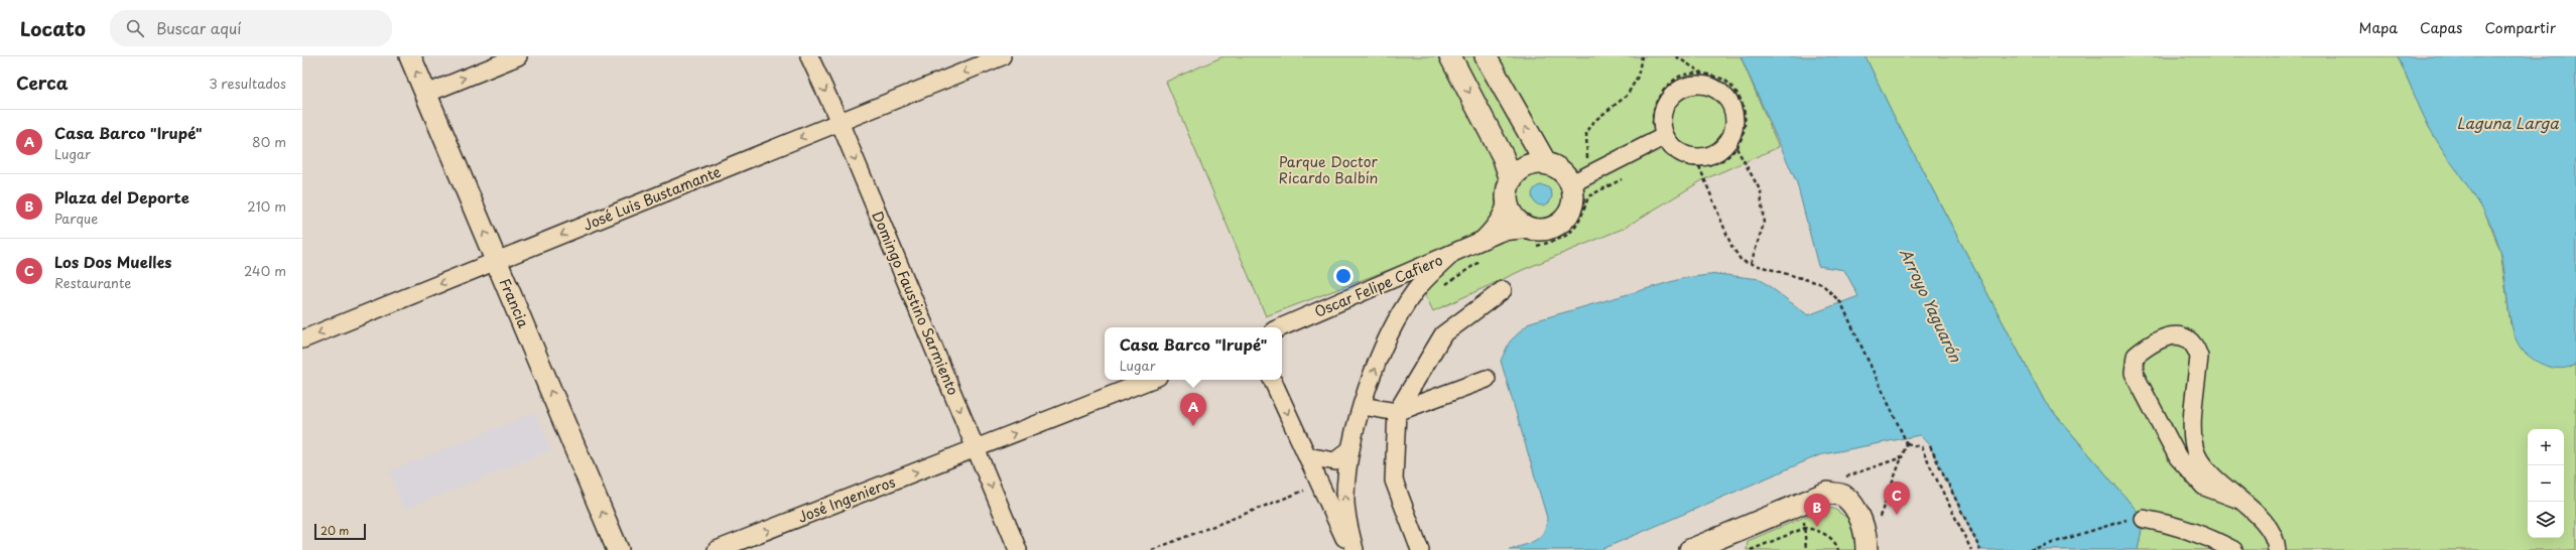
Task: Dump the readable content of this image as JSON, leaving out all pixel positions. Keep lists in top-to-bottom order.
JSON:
{
  "streets": {
    "main road": ["Francia"],
    "street": [
      "José Luis Bustamante",
      "Oscar Felipe Cafiero",
      "Domingo Faustino Sarmiento",
      "José Ingenieros"
    ]
  },
  "crossings": [
    ["José Luis Bustamante", "Francia"],
    ["José Luis Bustamante", "Domingo Faustino Sarmiento"],
    ["Domingo Faustino Sarmiento", "José Ingenieros"]
  ],
  "one_way": [
    "José Luis Bustamante",
    "Francia",
    "Domingo Faustino Sarmiento",
    "José Ingenieros"
  ],
  "water": ["Laguna Larga", "Arroyo Yaguarón"],
  "parks": ["Parque Doctor Ricardo Balbín"],
  "scale_bar": "20 m",
  "page": {
    "header": "Locato",
    "search": "Buscar aquí",
    "nav": ["Mapa", "Capas", "Compartir"],
    "heading": ["Cerca", "3 resultados"],
    "list": [
      {
        "mark": "A",
        "name": "Casa Barco \"Irupé\"",
        "note": "Lugar",
        "value": "80 m"
      },
      {
        "mark": "B",
        "name": "Plaza del Deporte",
        "note": "Parque",
        "value": "210 m"
      },
      {
        "mark": "C",
        "name": "Los Dos Muelles",
        "note": "Restaurante",
        "value": "240 m"
      }
    ],
    "popup": ["Casa Barco \"Irupé\"", "Lugar"],
    "pins": ["A", "C", "B"],
    "map_buttons": ["+", "−"],
    "scale": "20 m"
  }
}
